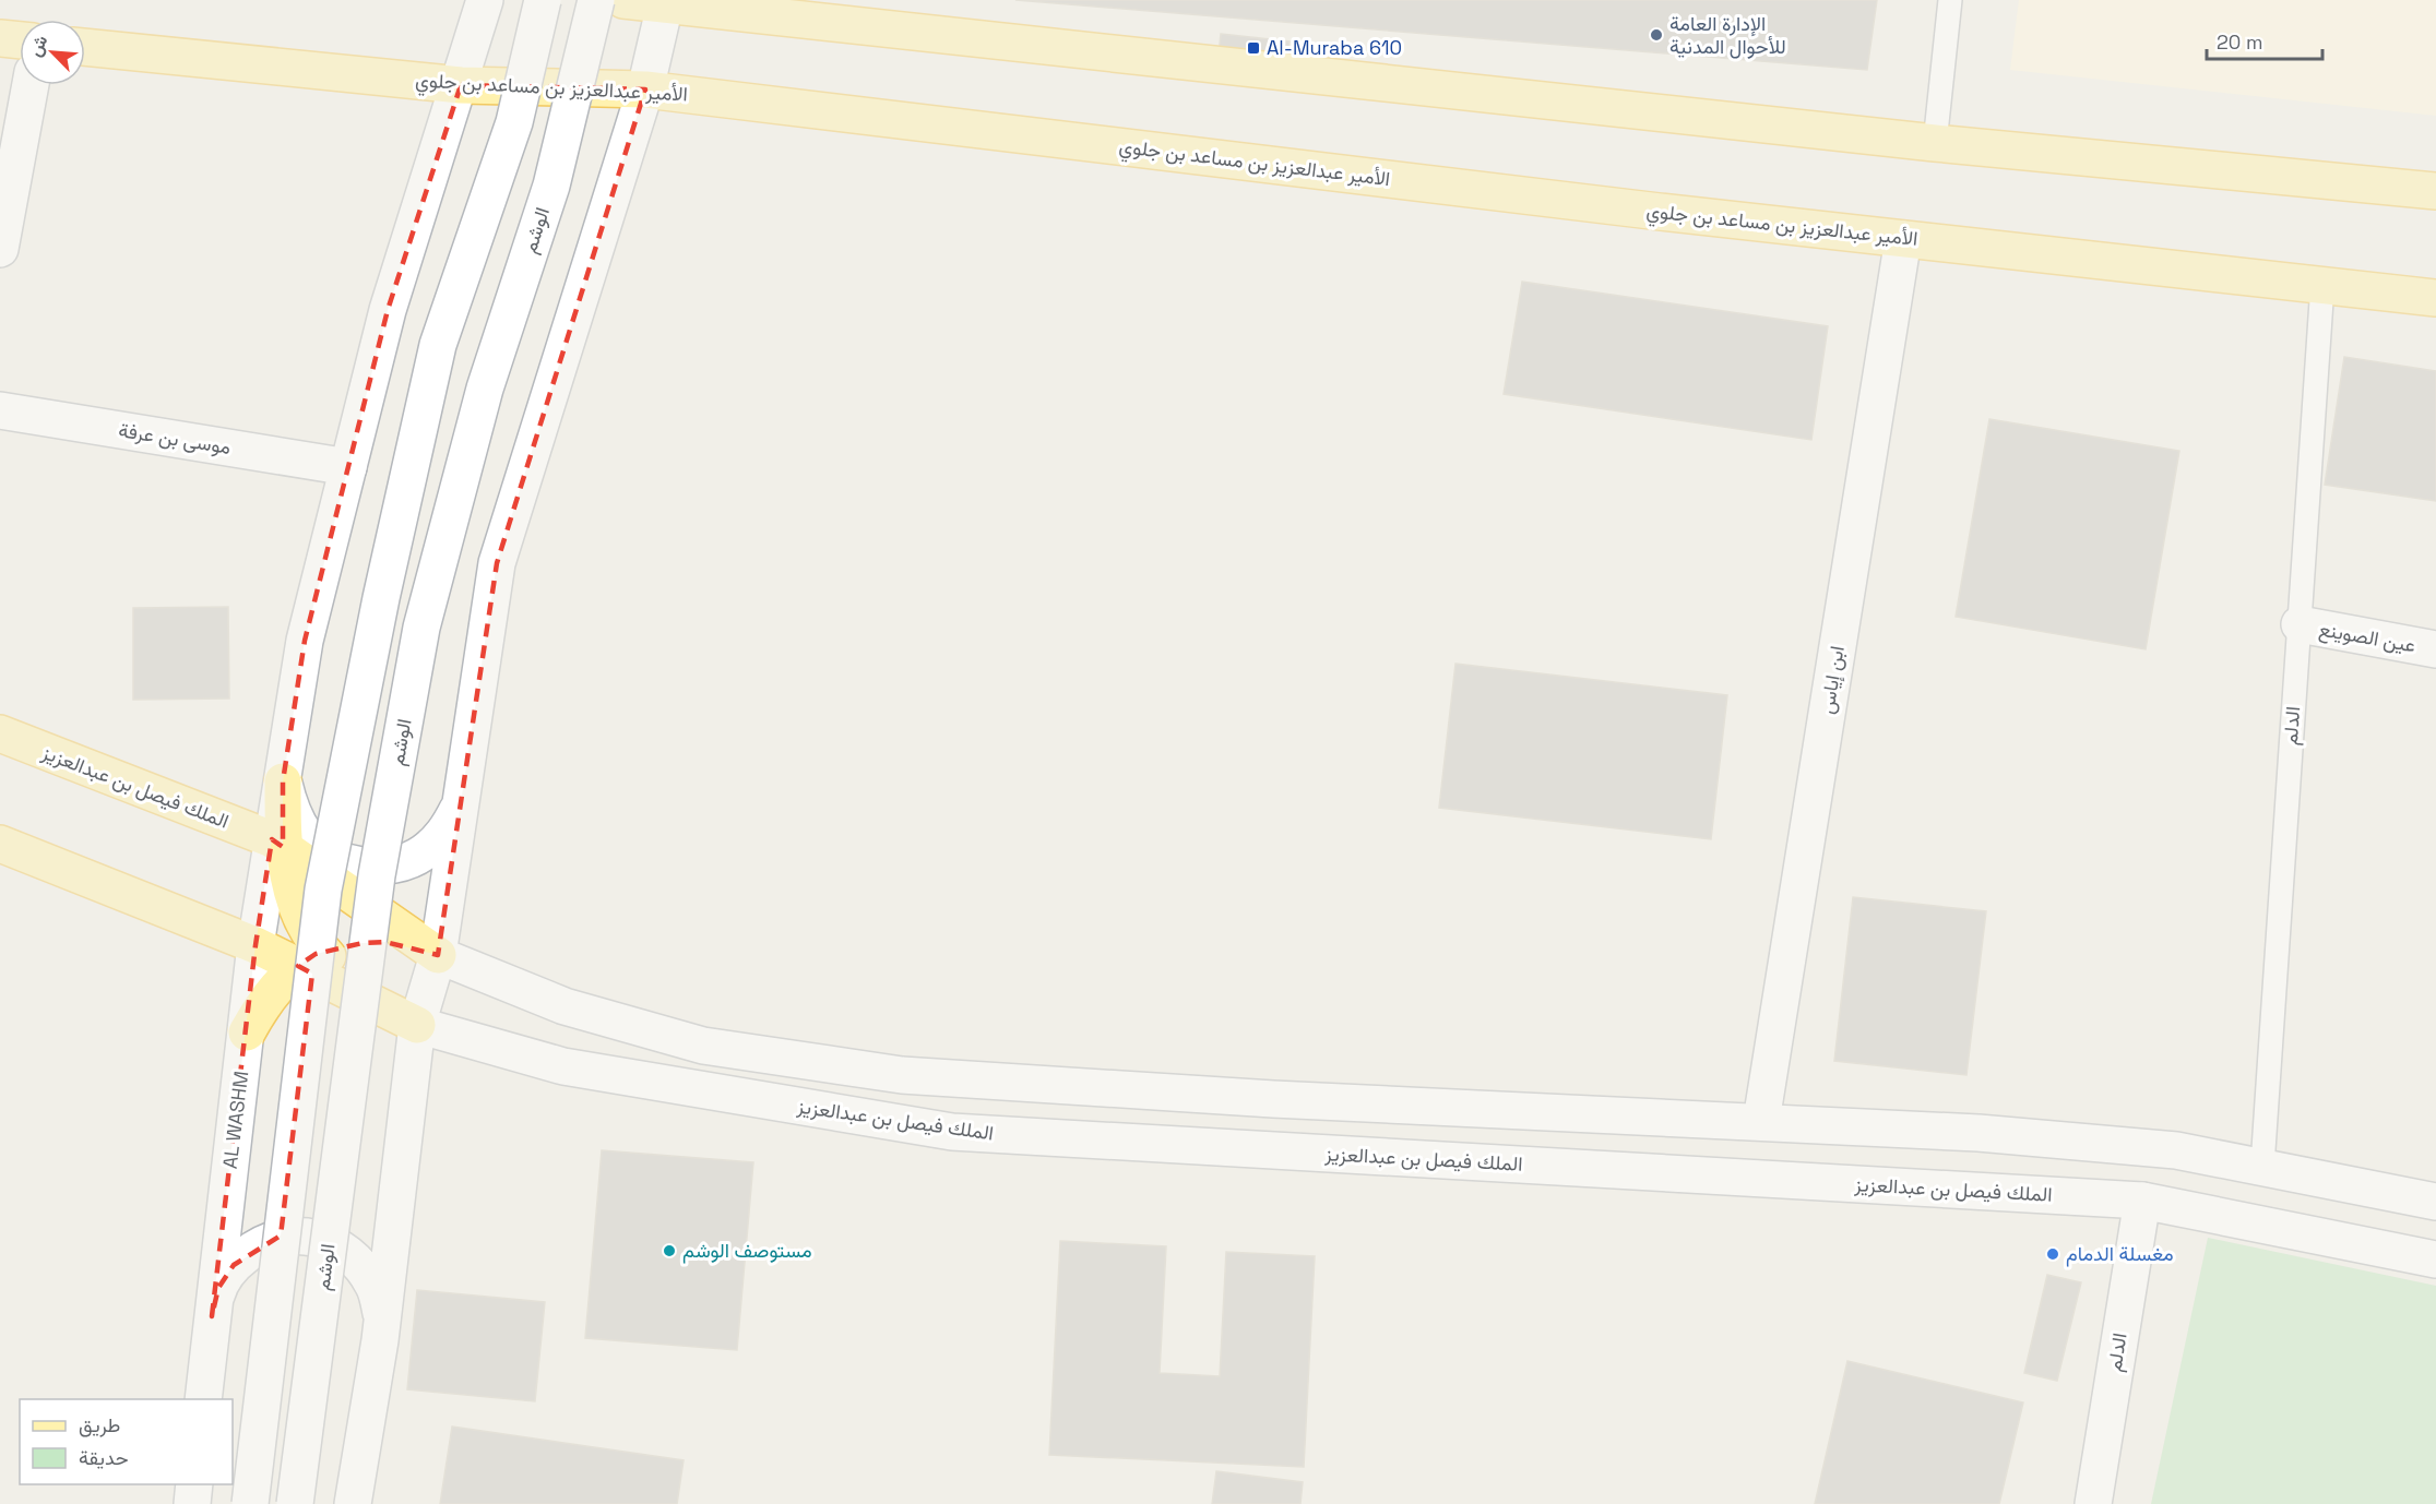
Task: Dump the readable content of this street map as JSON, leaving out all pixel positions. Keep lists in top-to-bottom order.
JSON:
{
  "streets": {
    "main road": ["الأمير عبدالعزيز بن مساعد بن جلوي", "الملك فيصل بن عبدالعزيز"],
    "street": [
      "الوشم",
      "موسى بن عرفة",
      "عين الصوينع",
      "ابن إياس",
      "الدلم",
      "AL WASHM"
    ]
  },
  "crossings": [
    ["الأمير عبدالعزيز بن مساعد بن جلوي", "ابن إياس"],
    ["الأمير عبدالعزيز بن مساعد بن جلوي", "الدلم"],
    ["عين الصوينع", "الدلم"],
    ["الدلم", "الملك فيصل بن عبدالعزيز"],
    ["الملك فيصل بن عبدالعزيز", "AL WASHM"]
  ],
  "places": {
    "other": ["الإدارة العامة للأحوال المدنية", "مستوصف الوشم", "مغسلة الدمام"],
    "transit": ["Al-Muraba 610"]
  },
  "legend": ["طريق", "حديقة"],
  "scale_bar": "20 m",
  "north": "top left"
}
